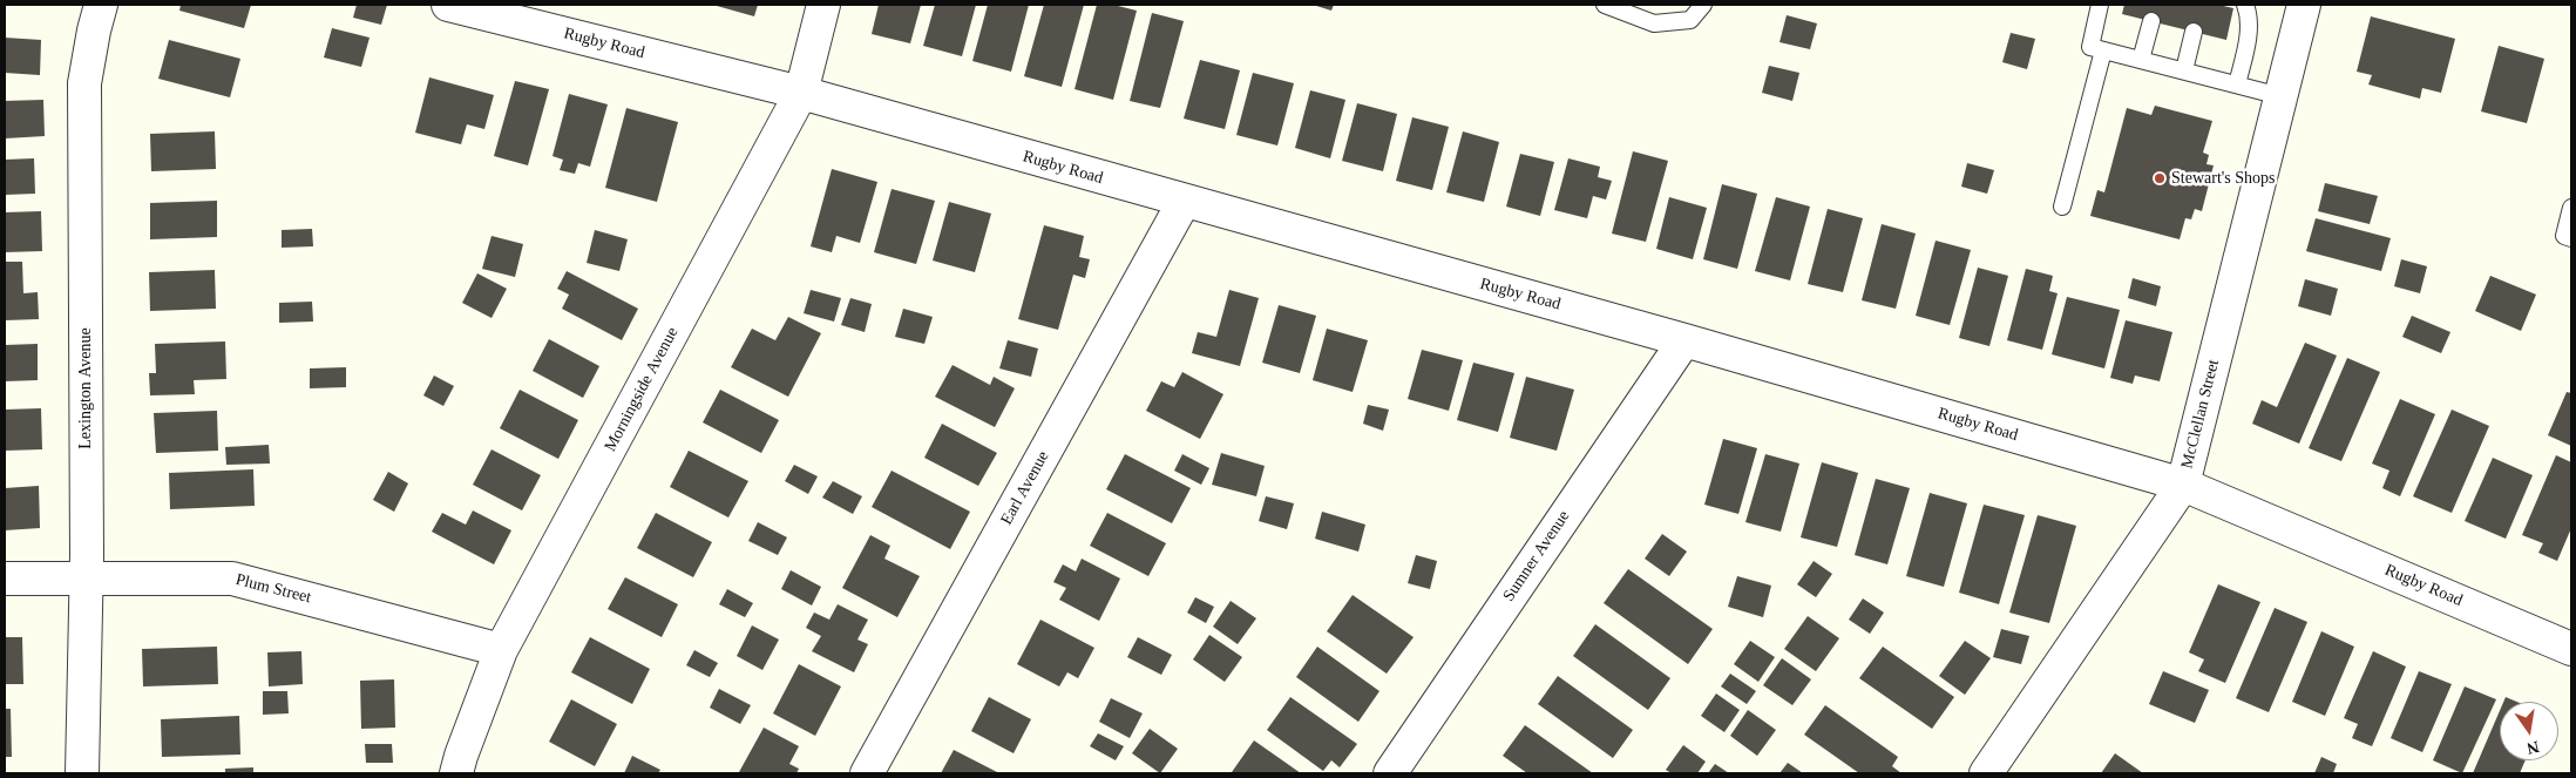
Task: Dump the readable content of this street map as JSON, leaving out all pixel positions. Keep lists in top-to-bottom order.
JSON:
{
  "streets": {
    "street": [
      "Rugby Road",
      "Lexington Avenue",
      "Morningside Avenue",
      "McClellan Street",
      "Earl Avenue",
      "Sumner Avenue",
      "Plum Street"
    ]
  },
  "crossings": [
    ["Rugby Road", "Morningside Avenue"],
    ["Rugby Road", "McClellan Street"],
    ["Rugby Road", "Earl Avenue"],
    ["Rugby Road", "Sumner Avenue"],
    ["Lexington Avenue", "Plum Street"],
    ["Morningside Avenue", "Plum Street"]
  ],
  "places": ["Stewart's Shops"],
  "north": "bottom"
}
